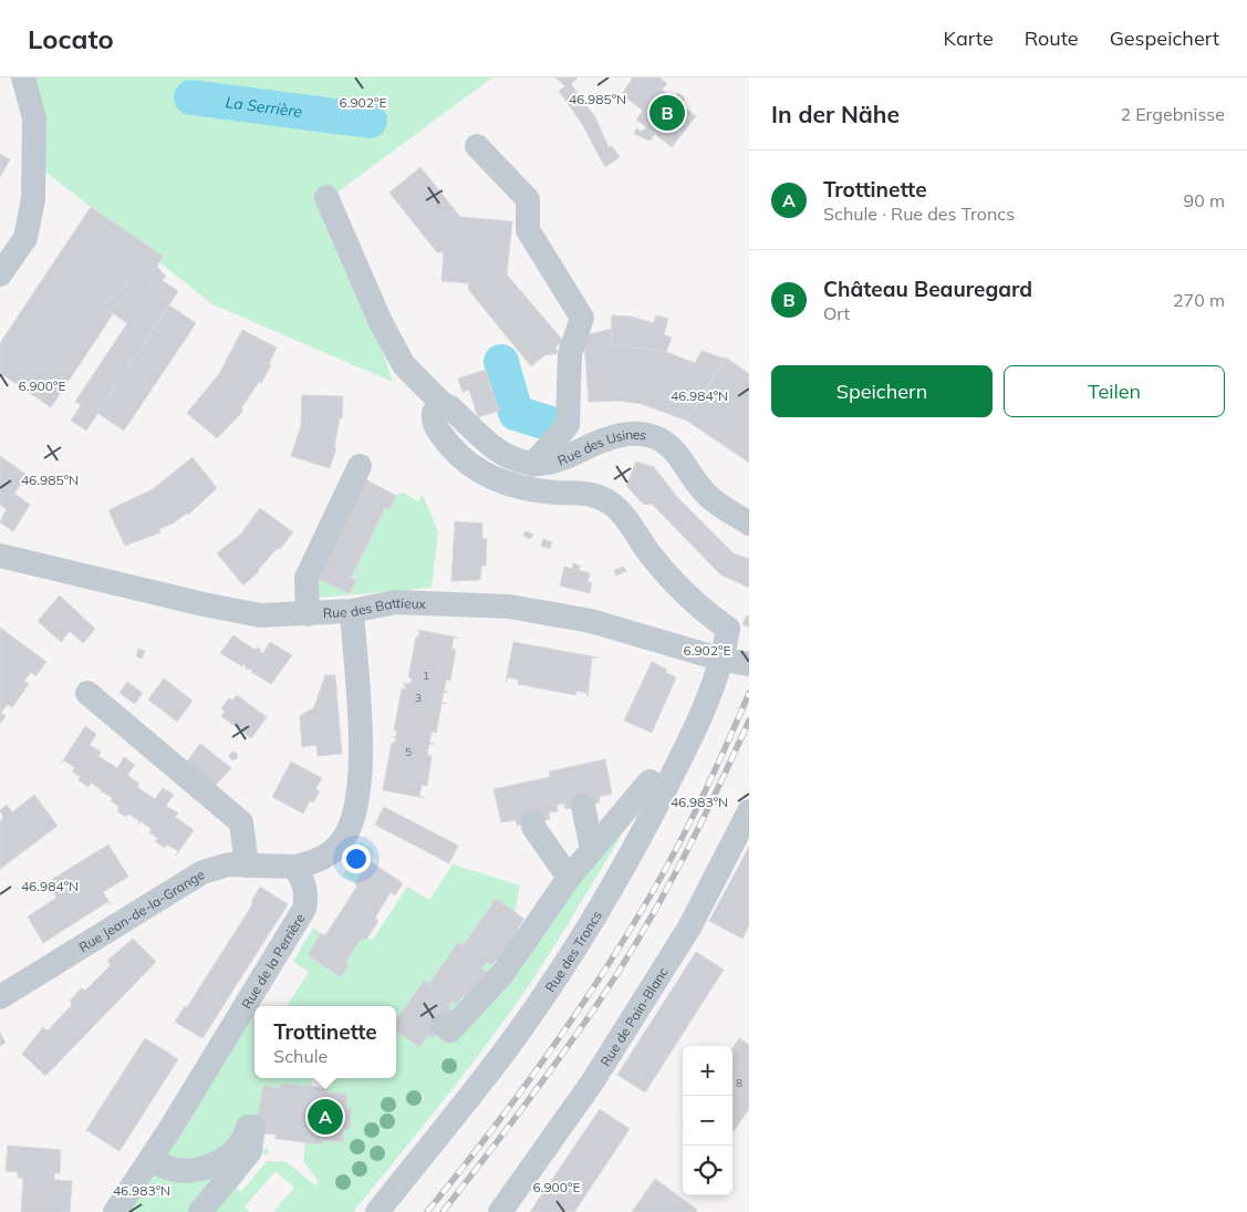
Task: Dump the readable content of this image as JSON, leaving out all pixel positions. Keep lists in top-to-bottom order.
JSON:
{
  "streets": {
    "street": [
      "Rue des Usines",
      "Rue des Battieux",
      "Rue Jean-de-la-Grange",
      "Rue des Troncs",
      "Rue de la Perrière",
      "Rue de Pain-Blanc"
    ]
  },
  "crossings": [
    ["Rue des Battieux", "Rue des Troncs"],
    ["Rue Jean-de-la-Grange", "Rue de la Perrière"]
  ],
  "water": ["La Serrière"],
  "house_numbers": [
    "1",
    "3",
    "5",
    "8"
  ],
  "page": {
    "header": "Locato",
    "nav": ["Karte", "Route", "Gespeichert"],
    "heading": ["In der Nähe", "2 Ergebnisse"],
    "pins": ["B", "A"],
    "list": [
      {
        "mark": "A",
        "name": "Trottinette",
        "note": "Schule · Rue des Troncs",
        "value": "90 m"
      },
      {
        "mark": "B",
        "name": "Château Beauregard",
        "note": "Ort",
        "value": "270 m"
      }
    ],
    "buttons": ["Speichern", "Teilen"],
    "popup": ["Trottinette", "Schule"],
    "map_buttons": ["+", "−"]
  },
  "coordinates": [
    "46.985°N",
    "6.902°E",
    "6.900°E",
    "46.984°N",
    "46.983°N"
  ]
}
